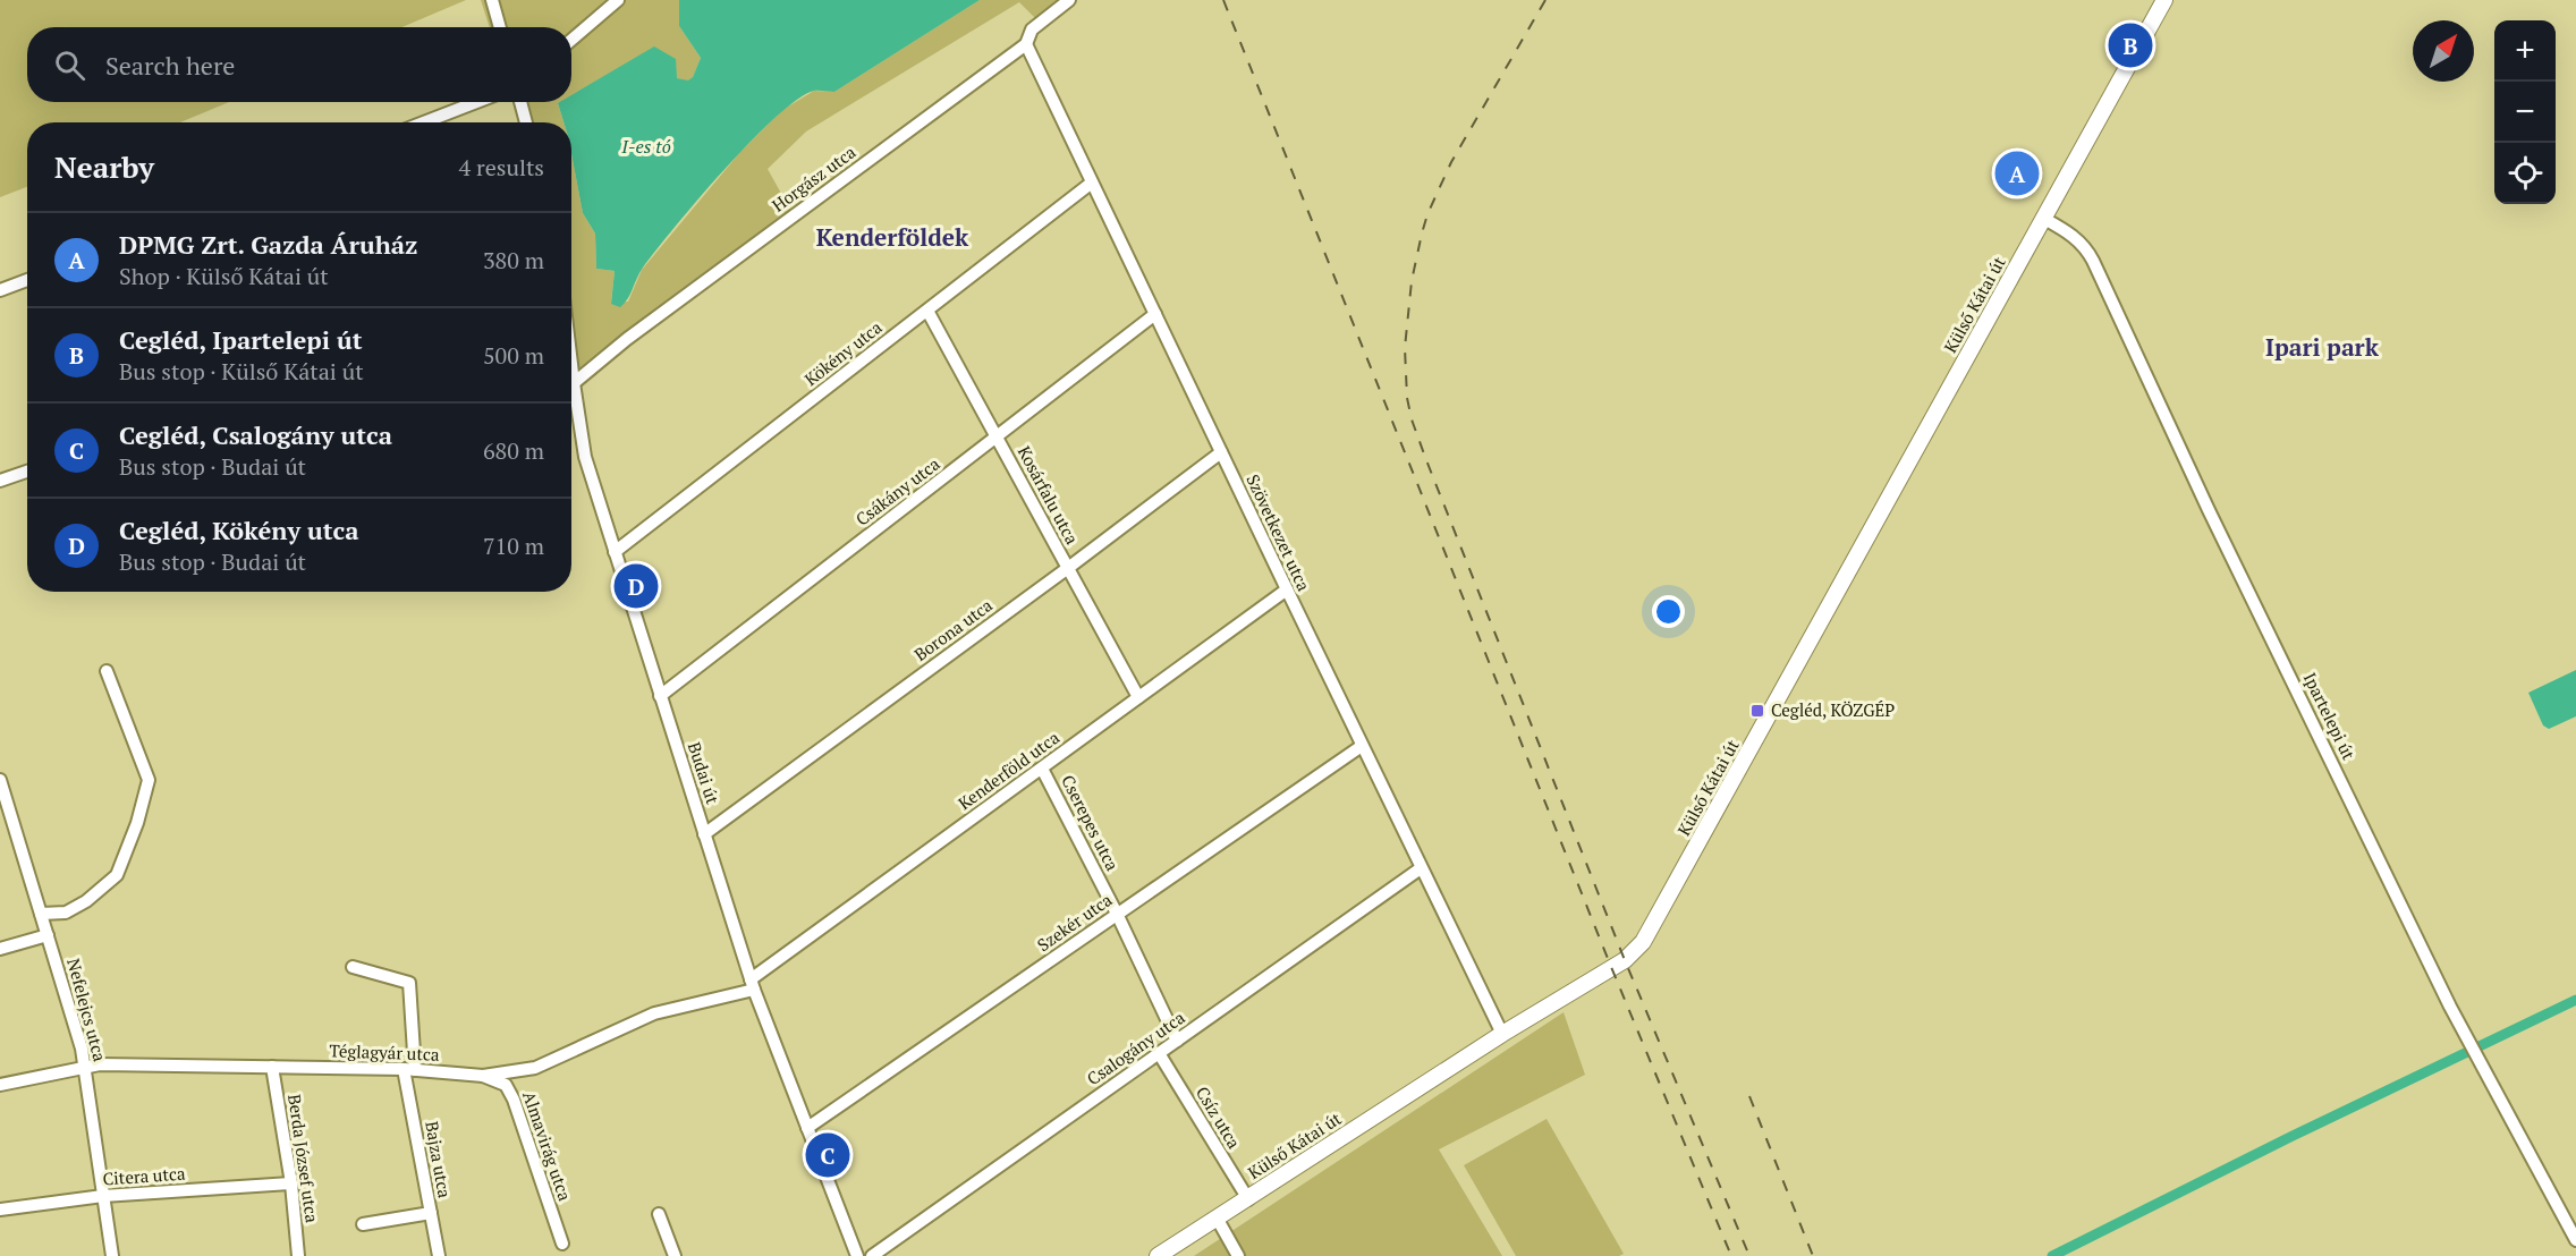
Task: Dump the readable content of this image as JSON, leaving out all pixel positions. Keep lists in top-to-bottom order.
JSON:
{
  "streets": {
    "main road": ["Külső Kátai út"],
    "street": [
      "Horgász utca",
      "Kökény utca",
      "Csákány utca",
      "Kosárfalu utca",
      "Szövetkezet utca",
      "Borona utca",
      "Ipartelepi út",
      "Kenderföld utca",
      "Budai út",
      "Cserepes utca",
      "Szekér utca",
      "Nefelejcs utca",
      "Csalogány utca",
      "Téglagyár utca",
      "Csíz utca",
      "Almavirág utca",
      "Berda József utca",
      "Bajza utca",
      "Citera utca"
    ]
  },
  "crossings": [
    ["Horgász utca", "Szövetkezet utca"],
    ["Horgász utca", "Budai út"],
    ["Külső Kátai út", "Szövetkezet utca"],
    ["Külső Kátai út", "Ipartelepi út"],
    ["Külső Kátai út", "Csíz utca"],
    ["Kökény utca", "Kosárfalu utca"],
    ["Kökény utca", "Szövetkezet utca"],
    ["Kökény utca", "Budai út"],
    ["Csákány utca", "Kosárfalu utca"],
    ["Csákány utca", "Szövetkezet utca"],
    ["Csákány utca", "Budai út"],
    ["Kosárfalu utca", "Borona utca"],
    ["Kosárfalu utca", "Kenderföld utca"],
    ["Szövetkezet utca", "Borona utca"],
    ["Szövetkezet utca", "Kenderföld utca"],
    ["Szövetkezet utca", "Szekér utca"],
    ["Szövetkezet utca", "Csalogány utca"],
    ["Borona utca", "Budai út"],
    ["Kenderföld utca", "Budai út"],
    ["Kenderföld utca", "Cserepes utca"],
    ["Kenderföld utca", "Téglagyár utca"],
    ["Budai út", "Szekér utca"],
    ["Budai út", "Téglagyár utca"],
    ["Cserepes utca", "Szekér utca"],
    ["Cserepes utca", "Csalogány utca"],
    ["Nefelejcs utca", "Téglagyár utca"],
    ["Nefelejcs utca", "Citera utca"],
    ["Csalogány utca", "Csíz utca"],
    ["Téglagyár utca", "Almavirág utca"],
    ["Téglagyár utca", "Berda József utca"],
    ["Téglagyár utca", "Bajza utca"],
    ["Berda József utca", "Citera utca"]
  ],
  "districts": ["Kenderföldek", "Ipari park"],
  "water": ["I-es tó"],
  "places": {
    "transit": ["Cegléd, KÖZGÉP"]
  },
  "north": "top right",
  "page": {
    "map_buttons": ["+", "−"],
    "pins": [
      "B",
      "A",
      "D",
      "C"
    ],
    "search": "Search here",
    "heading": ["Nearby", "4 results"],
    "list": [
      {
        "mark": "A",
        "name": "DPMG Zrt. Gazda Áruház",
        "note": "Shop · Külső Kátai út",
        "value": "380 m"
      },
      {
        "mark": "B",
        "name": "Cegléd, Ipartelepi út",
        "note": "Bus stop · Külső Kátai út",
        "value": "500 m"
      },
      {
        "mark": "C",
        "name": "Cegléd, Csalogány utca",
        "note": "Bus stop · Budai út",
        "value": "680 m"
      },
      {
        "mark": "D",
        "name": "Cegléd, Kökény utca",
        "note": "Bus stop · Budai út",
        "value": "710 m"
      }
    ]
  }
}
